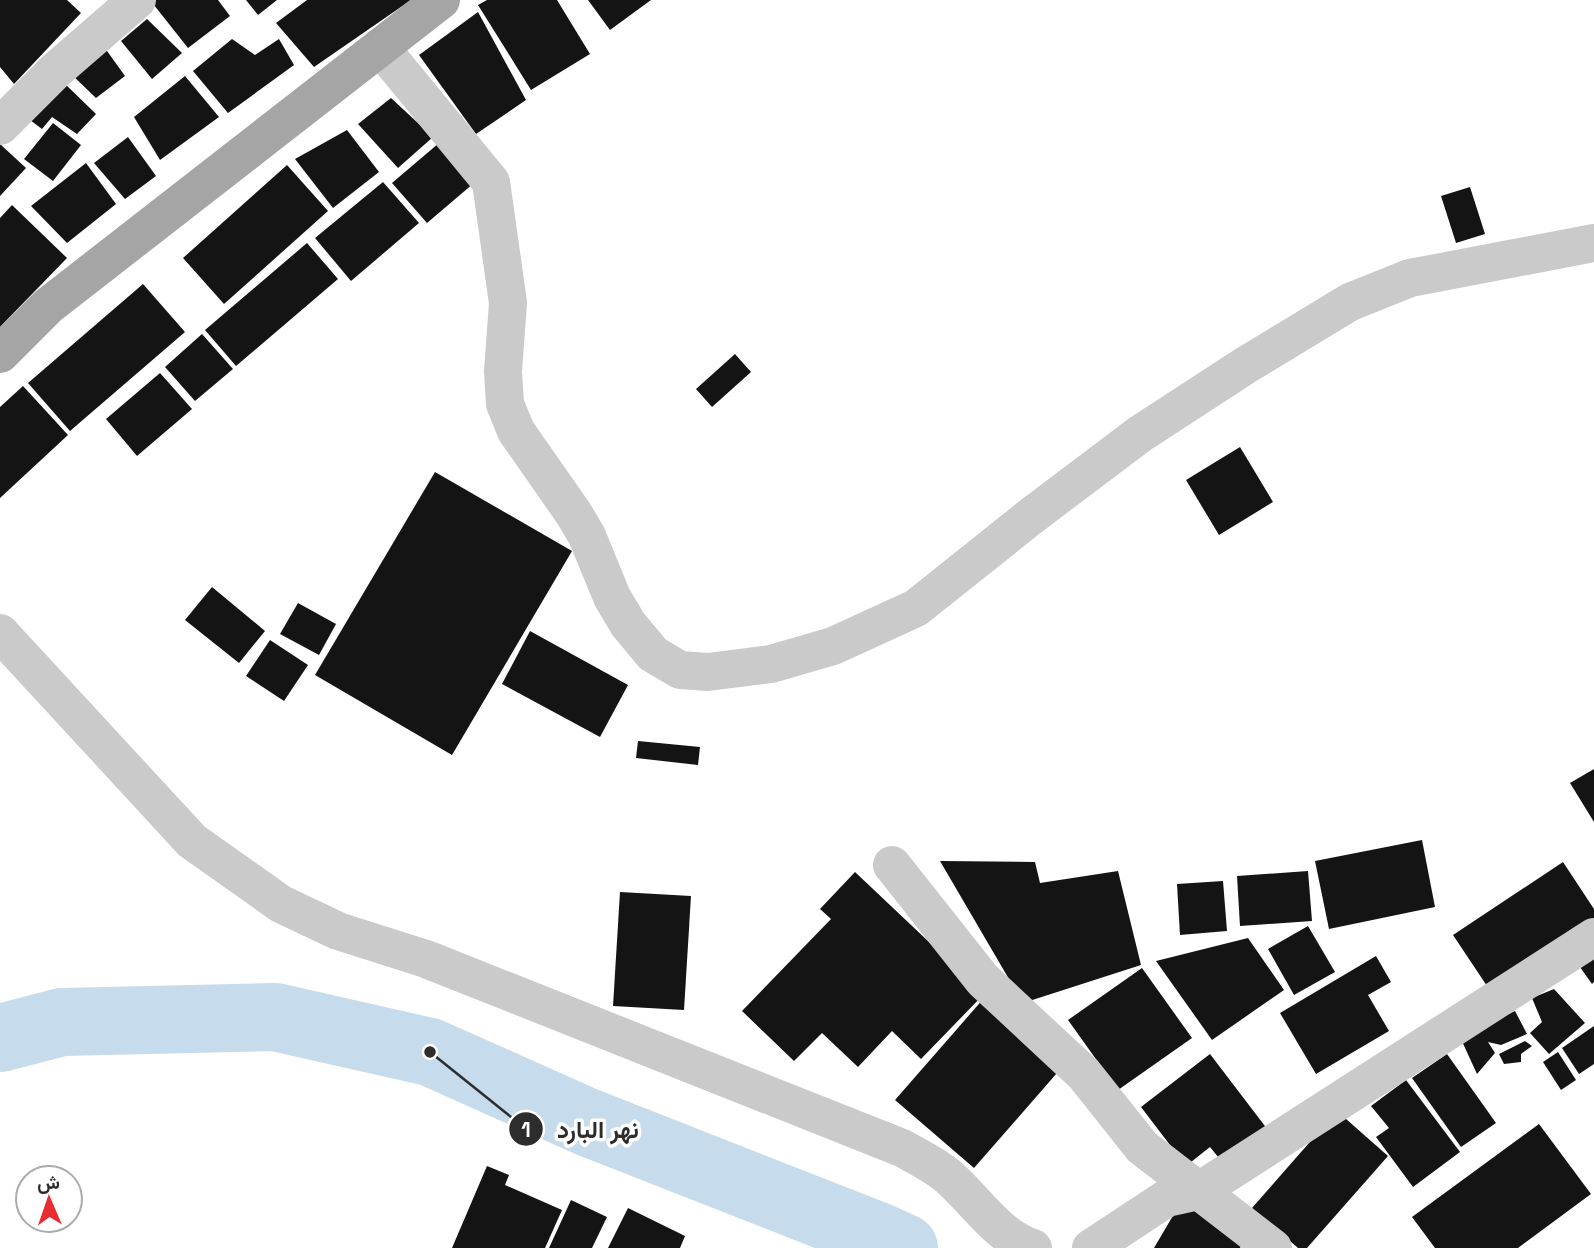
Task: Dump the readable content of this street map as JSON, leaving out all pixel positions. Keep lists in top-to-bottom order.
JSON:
{
  "places": ["نهر البارد"],
  "north": "top"
}
